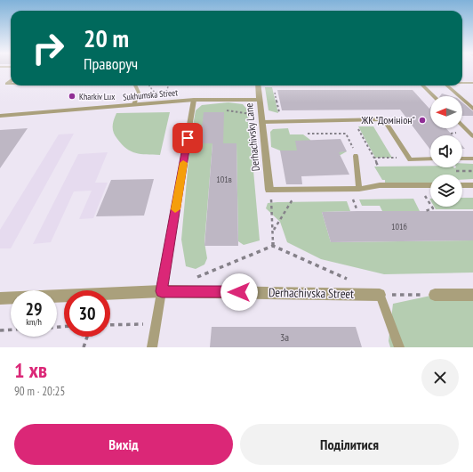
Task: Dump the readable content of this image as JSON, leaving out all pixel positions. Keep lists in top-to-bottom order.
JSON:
{
  "streets": {
    "street": ["Sukhumska Street", "Derhachivsky Lane", "Derhachivska Street"]
  },
  "crossings": [
    ["Sukhumska Street", "Derhachivsky Lane"]
  ],
  "places": ["Kharkiv Lux", "ЖК \"Домініон\""],
  "house_numbers": ["101в", "101б", "3а"],
  "north": "left",
  "page": {
    "turn": ["20 m", "Праворуч"],
    "speed": "29 km/h",
    "limit": "30",
    "heading": ["1 хв", "90 m · 20:25"],
    "buttons": ["Вихід", "Поділитися"]
  }
}
